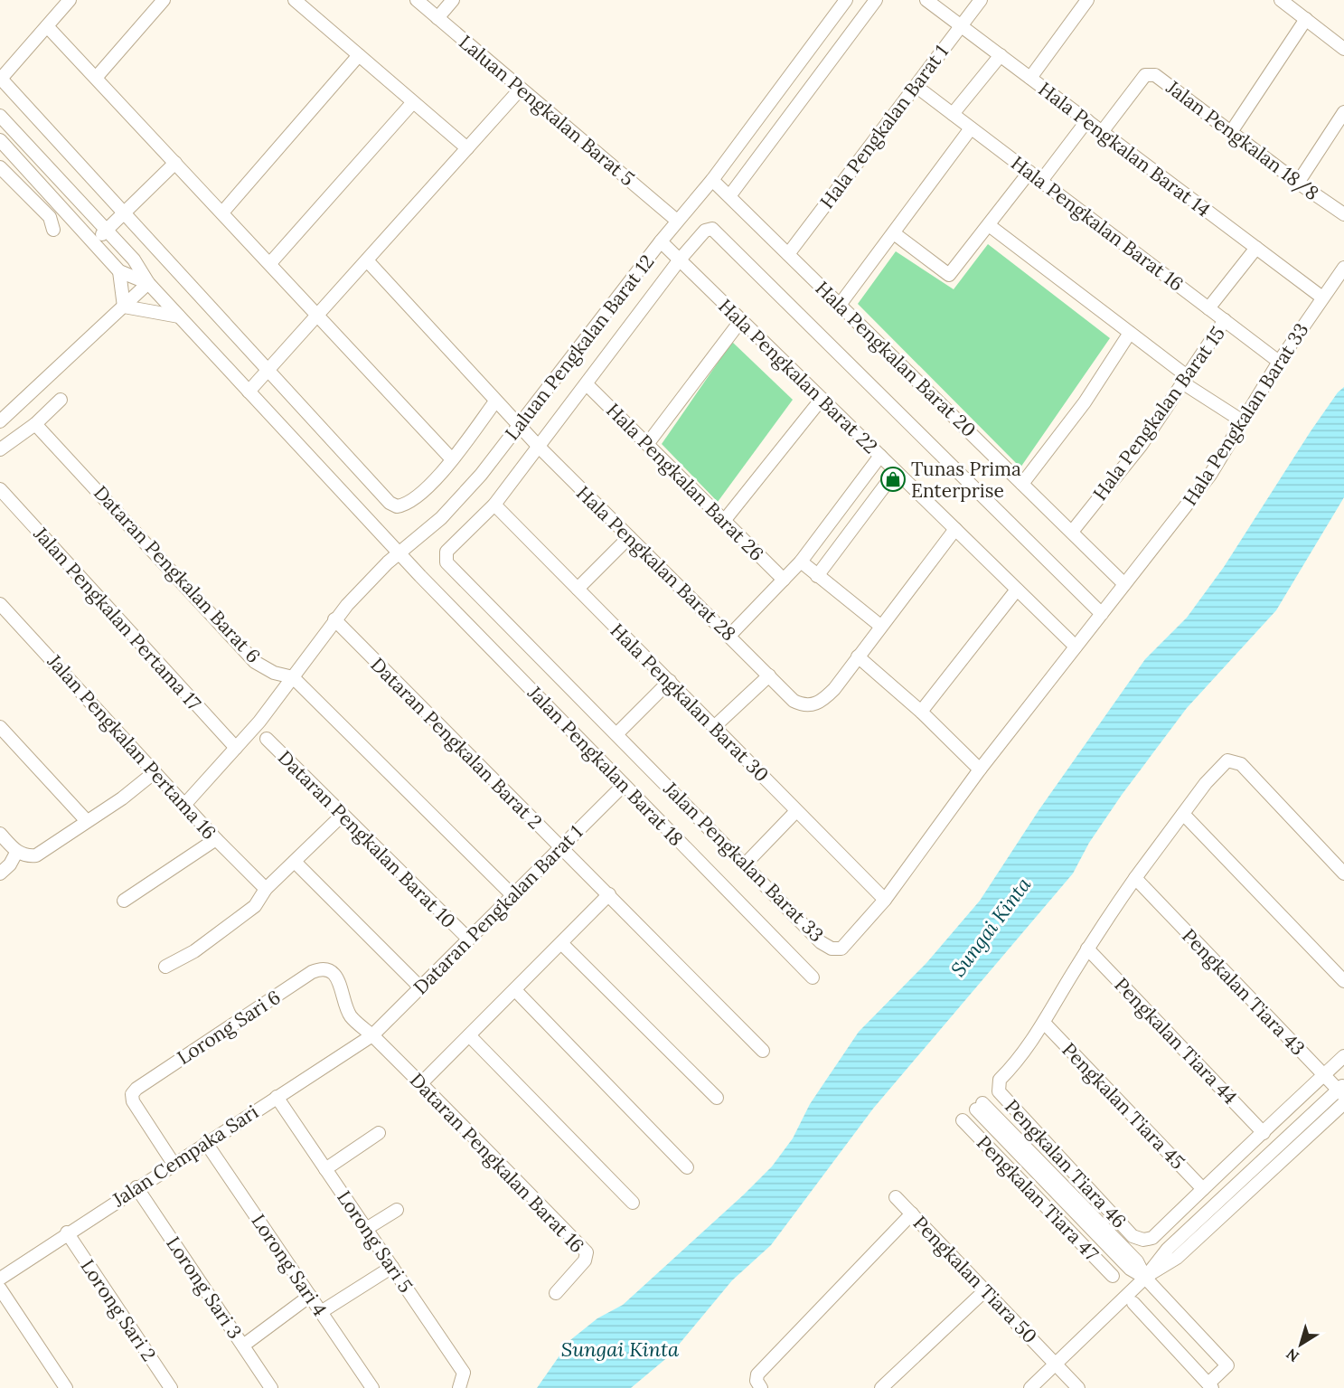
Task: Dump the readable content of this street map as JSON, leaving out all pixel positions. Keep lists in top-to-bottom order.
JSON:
{
  "streets": {
    "street": [
      "Laluan Pengkalan Barat 5",
      "Hala Pengkalan Barat 1",
      "Jalan Pengkalan 18/8",
      "Hala Pengkalan Barat 14",
      "Hala Pengkalan Barat 16",
      "Laluan Pengkalan Barat 12",
      "Hala Pengkalan Barat 20",
      "Hala Pengkalan Barat 22",
      "Hala Pengkalan Barat 15",
      "Hala Pengkalan Barat 33",
      "Hala Pengkalan Barat 26",
      "Hala Pengkalan Barat 28",
      "Dataran Pengkalan Barat 6",
      "Jalan Pengkalan Pertama 17",
      "Hala Pengkalan Barat 30",
      "Dataran Pengkalan Barat 2",
      "Jalan Pengkalan Pertama 16",
      "Jalan Pengkalan Barat 18",
      "Dataran Pengkalan Barat 10",
      "Jalan Pengkalan Barat 33",
      "Dataran Pengkalan Barat 1",
      "Pengkalan Tiara 43",
      "Lorong Sari 6",
      "Pengkalan Tiara 44",
      "Pengkalan Tiara 45",
      "Jalan Cempaka Sari",
      "Dataran Pengkalan Barat 16",
      "Pengkalan Tiara 46",
      "Pengkalan Tiara 47",
      "Lorong Sari 5",
      "Lorong Sari 4",
      "Pengkalan Tiara 50",
      "Lorong Sari 3",
      "Lorong Sari 2"
    ]
  },
  "crossings": [
    ["Laluan Pengkalan Barat 5", "Laluan Pengkalan Barat 12"],
    ["Hala Pengkalan Barat 1", "Hala Pengkalan Barat 14"],
    ["Hala Pengkalan Barat 1", "Hala Pengkalan Barat 16"],
    ["Hala Pengkalan Barat 1", "Hala Pengkalan Barat 20"],
    ["Jalan Pengkalan 18/8", "Hala Pengkalan Barat 14"],
    ["Hala Pengkalan Barat 14", "Hala Pengkalan Barat 33"],
    ["Hala Pengkalan Barat 16", "Hala Pengkalan Barat 15"],
    ["Hala Pengkalan Barat 16", "Hala Pengkalan Barat 33"],
    ["Laluan Pengkalan Barat 12", "Hala Pengkalan Barat 20"],
    ["Laluan Pengkalan Barat 12", "Hala Pengkalan Barat 22"],
    ["Laluan Pengkalan Barat 12", "Hala Pengkalan Barat 28"],
    ["Laluan Pengkalan Barat 12", "Dataran Pengkalan Barat 6"],
    ["Laluan Pengkalan Barat 12", "Jalan Pengkalan Pertama 17"],
    ["Laluan Pengkalan Barat 12", "Dataran Pengkalan Barat 2"],
    ["Laluan Pengkalan Barat 12", "Jalan Pengkalan Pertama 16"],
    ["Laluan Pengkalan Barat 12", "Jalan Pengkalan Barat 18"],
    ["Hala Pengkalan Barat 20", "Hala Pengkalan Barat 15"],
    ["Hala Pengkalan Barat 20", "Hala Pengkalan Barat 33"],
    ["Hala Pengkalan Barat 20", "Jalan Pengkalan Barat 33"],
    ["Hala Pengkalan Barat 22", "Jalan Pengkalan Barat 33"],
    ["Hala Pengkalan Barat 33", "Jalan Pengkalan Barat 33"],
    ["Dataran Pengkalan Barat 6", "Dataran Pengkalan Barat 1"],
    ["Hala Pengkalan Barat 30", "Jalan Pengkalan Barat 33"],
    ["Dataran Pengkalan Barat 2", "Dataran Pengkalan Barat 1"],
    ["Jalan Pengkalan Barat 18", "Dataran Pengkalan Barat 1"],
    ["Dataran Pengkalan Barat 10", "Dataran Pengkalan Barat 1"],
    ["Dataran Pengkalan Barat 1", "Lorong Sari 6"],
    ["Dataran Pengkalan Barat 1", "Jalan Cempaka Sari"],
    ["Dataran Pengkalan Barat 1", "Dataran Pengkalan Barat 16"],
    ["Lorong Sari 6", "Jalan Cempaka Sari"],
    ["Lorong Sari 6", "Dataran Pengkalan Barat 16"],
    ["Pengkalan Tiara 45", "Pengkalan Tiara 46"],
    ["Jalan Cempaka Sari", "Dataran Pengkalan Barat 16"],
    ["Jalan Cempaka Sari", "Lorong Sari 5"],
    ["Jalan Cempaka Sari", "Lorong Sari 4"],
    ["Jalan Cempaka Sari", "Lorong Sari 3"],
    ["Jalan Cempaka Sari", "Lorong Sari 2"]
  ],
  "water": ["Sungai Kinta"],
  "places": {
    "shop": ["Tunas Prima Enterprise"]
  },
  "north": "bottom left"
}
